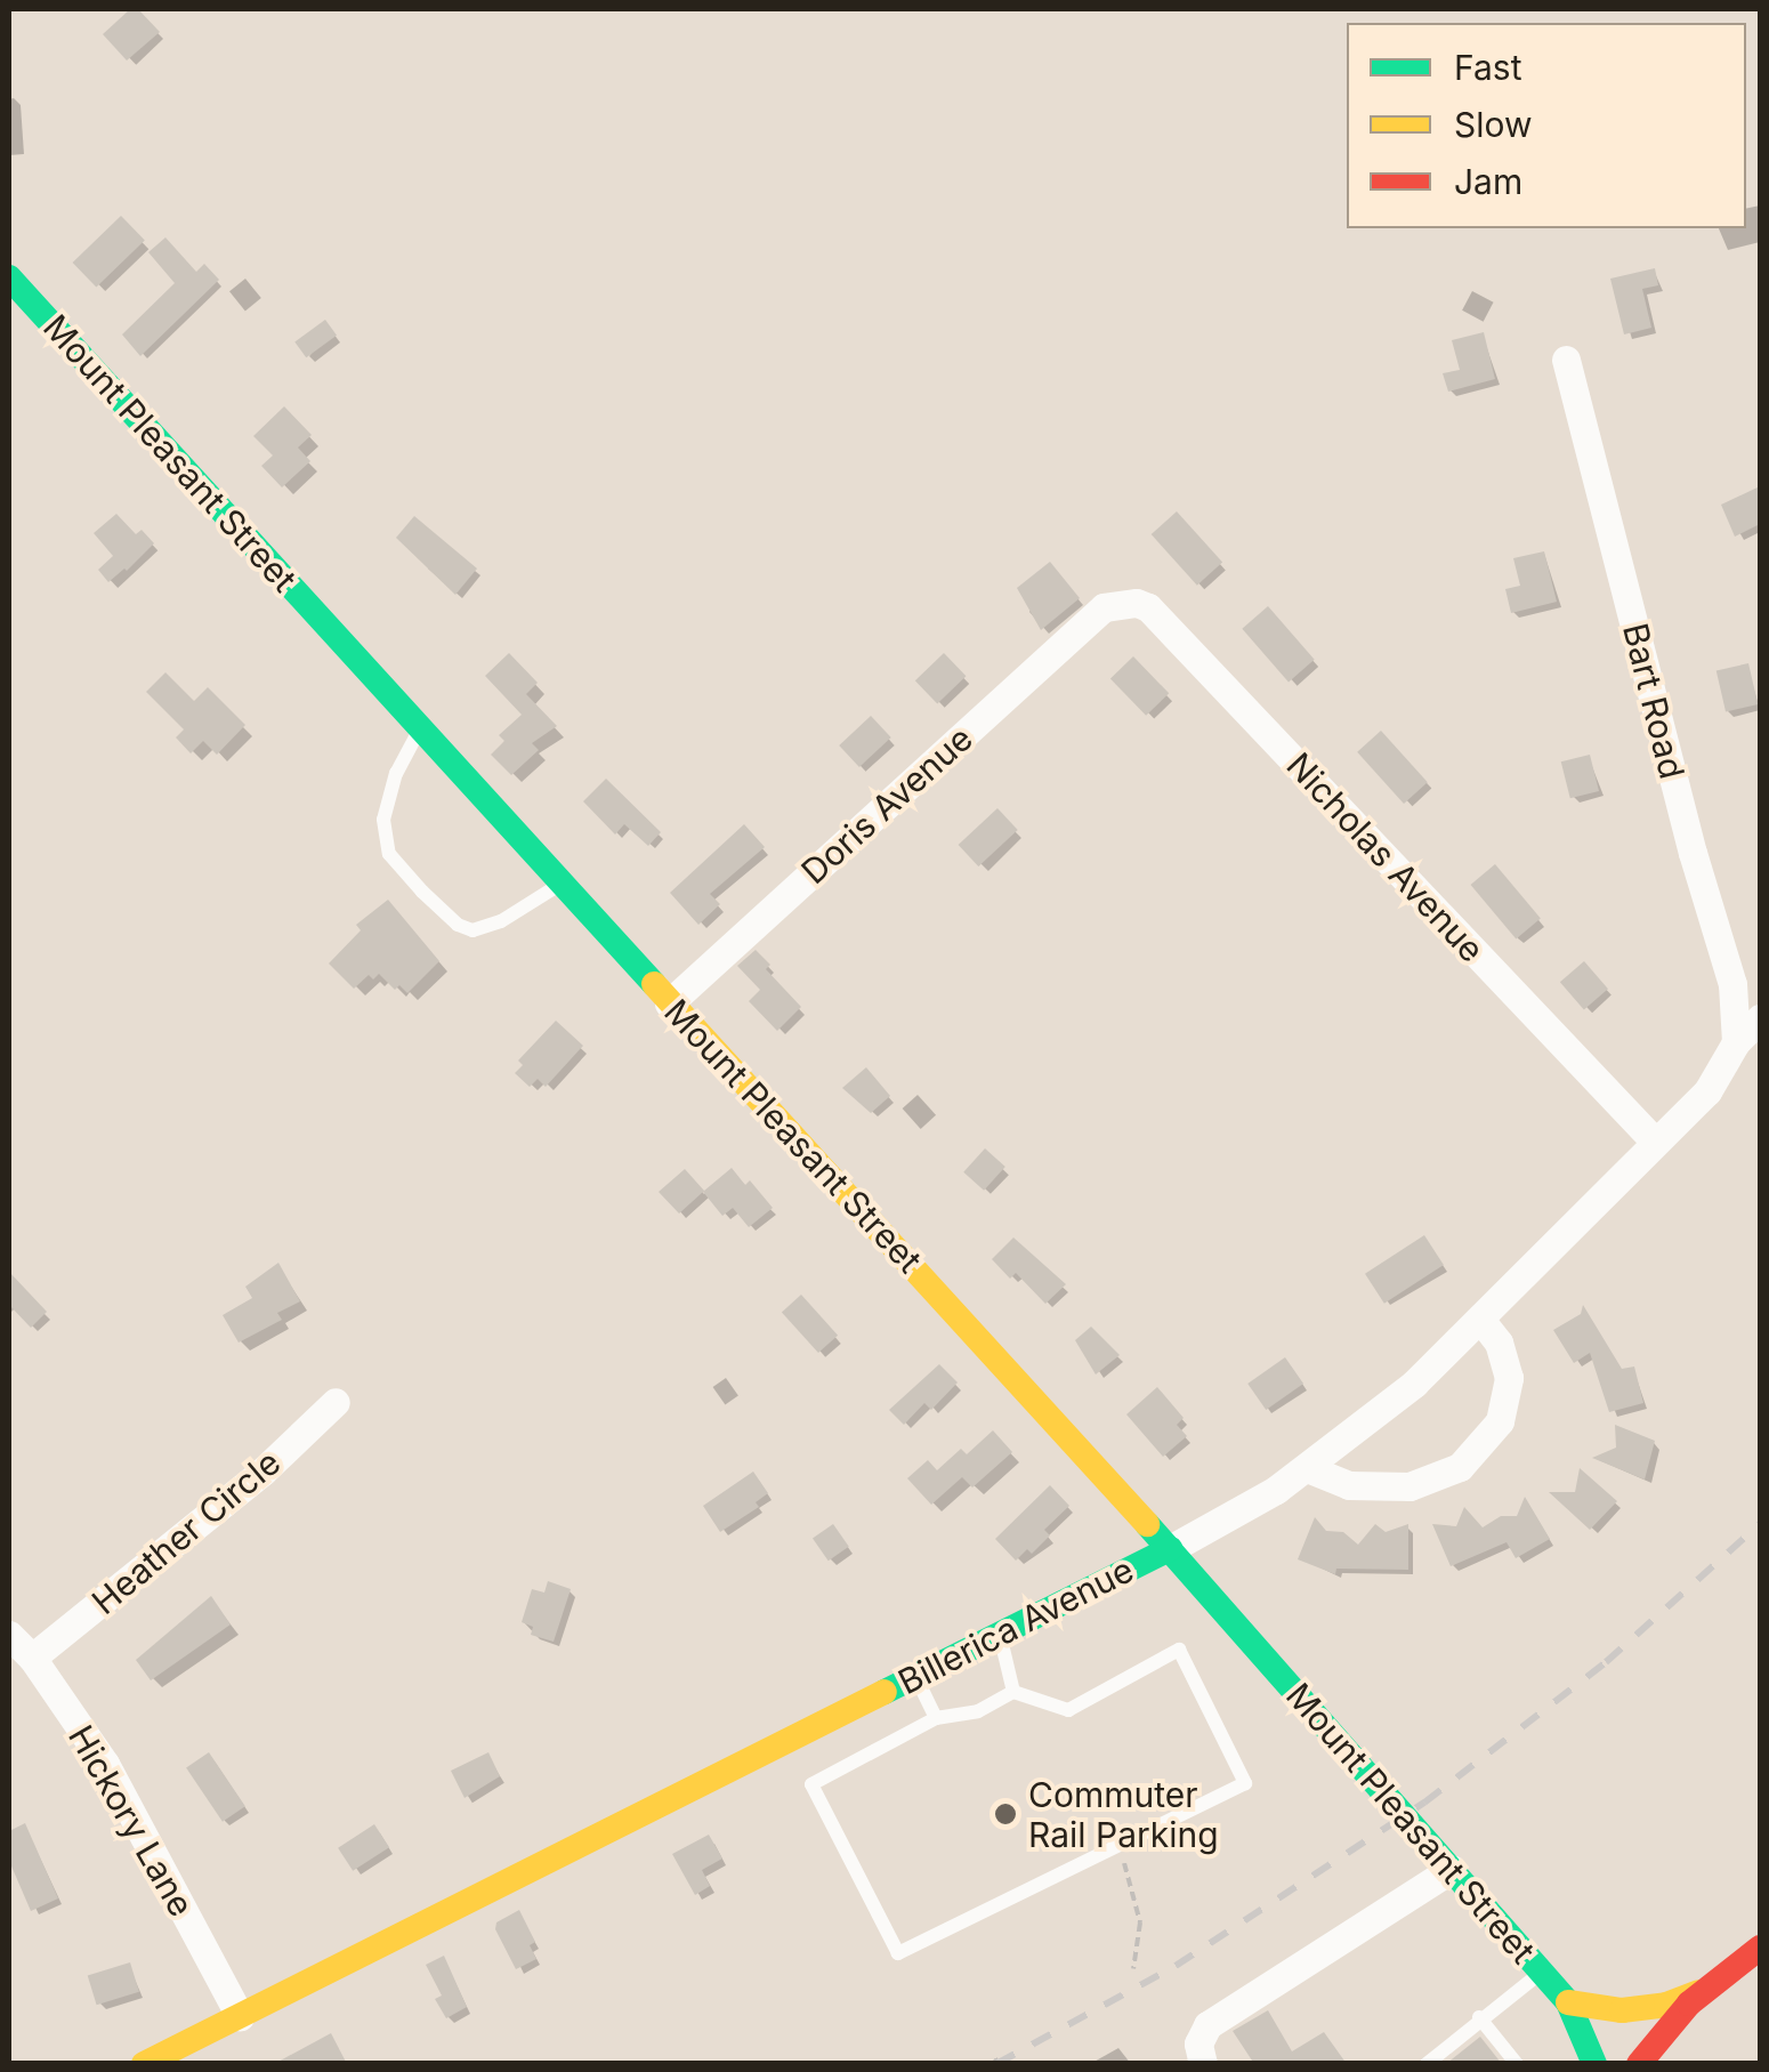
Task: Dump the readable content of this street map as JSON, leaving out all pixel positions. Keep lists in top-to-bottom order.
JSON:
{
  "streets": {
    "main road": ["Mount Pleasant Street", "Billerica Avenue"],
    "street": [
      "Bart Road",
      "Doris Avenue",
      "Nicholas Avenue",
      "Heather Circle",
      "Hickory Lane"
    ]
  },
  "crossings": [
    ["Mount Pleasant Street", "Doris Avenue"],
    ["Mount Pleasant Street", "Billerica Avenue"],
    ["Bart Road", "Billerica Avenue"],
    ["Doris Avenue", "Nicholas Avenue"],
    ["Nicholas Avenue", "Billerica Avenue"],
    ["Heather Circle", "Hickory Lane"],
    ["Billerica Avenue", "Hickory Lane"]
  ],
  "places": ["Commuter Rail Parking"],
  "legend": ["Fast", "Slow", "Jam"]
}
